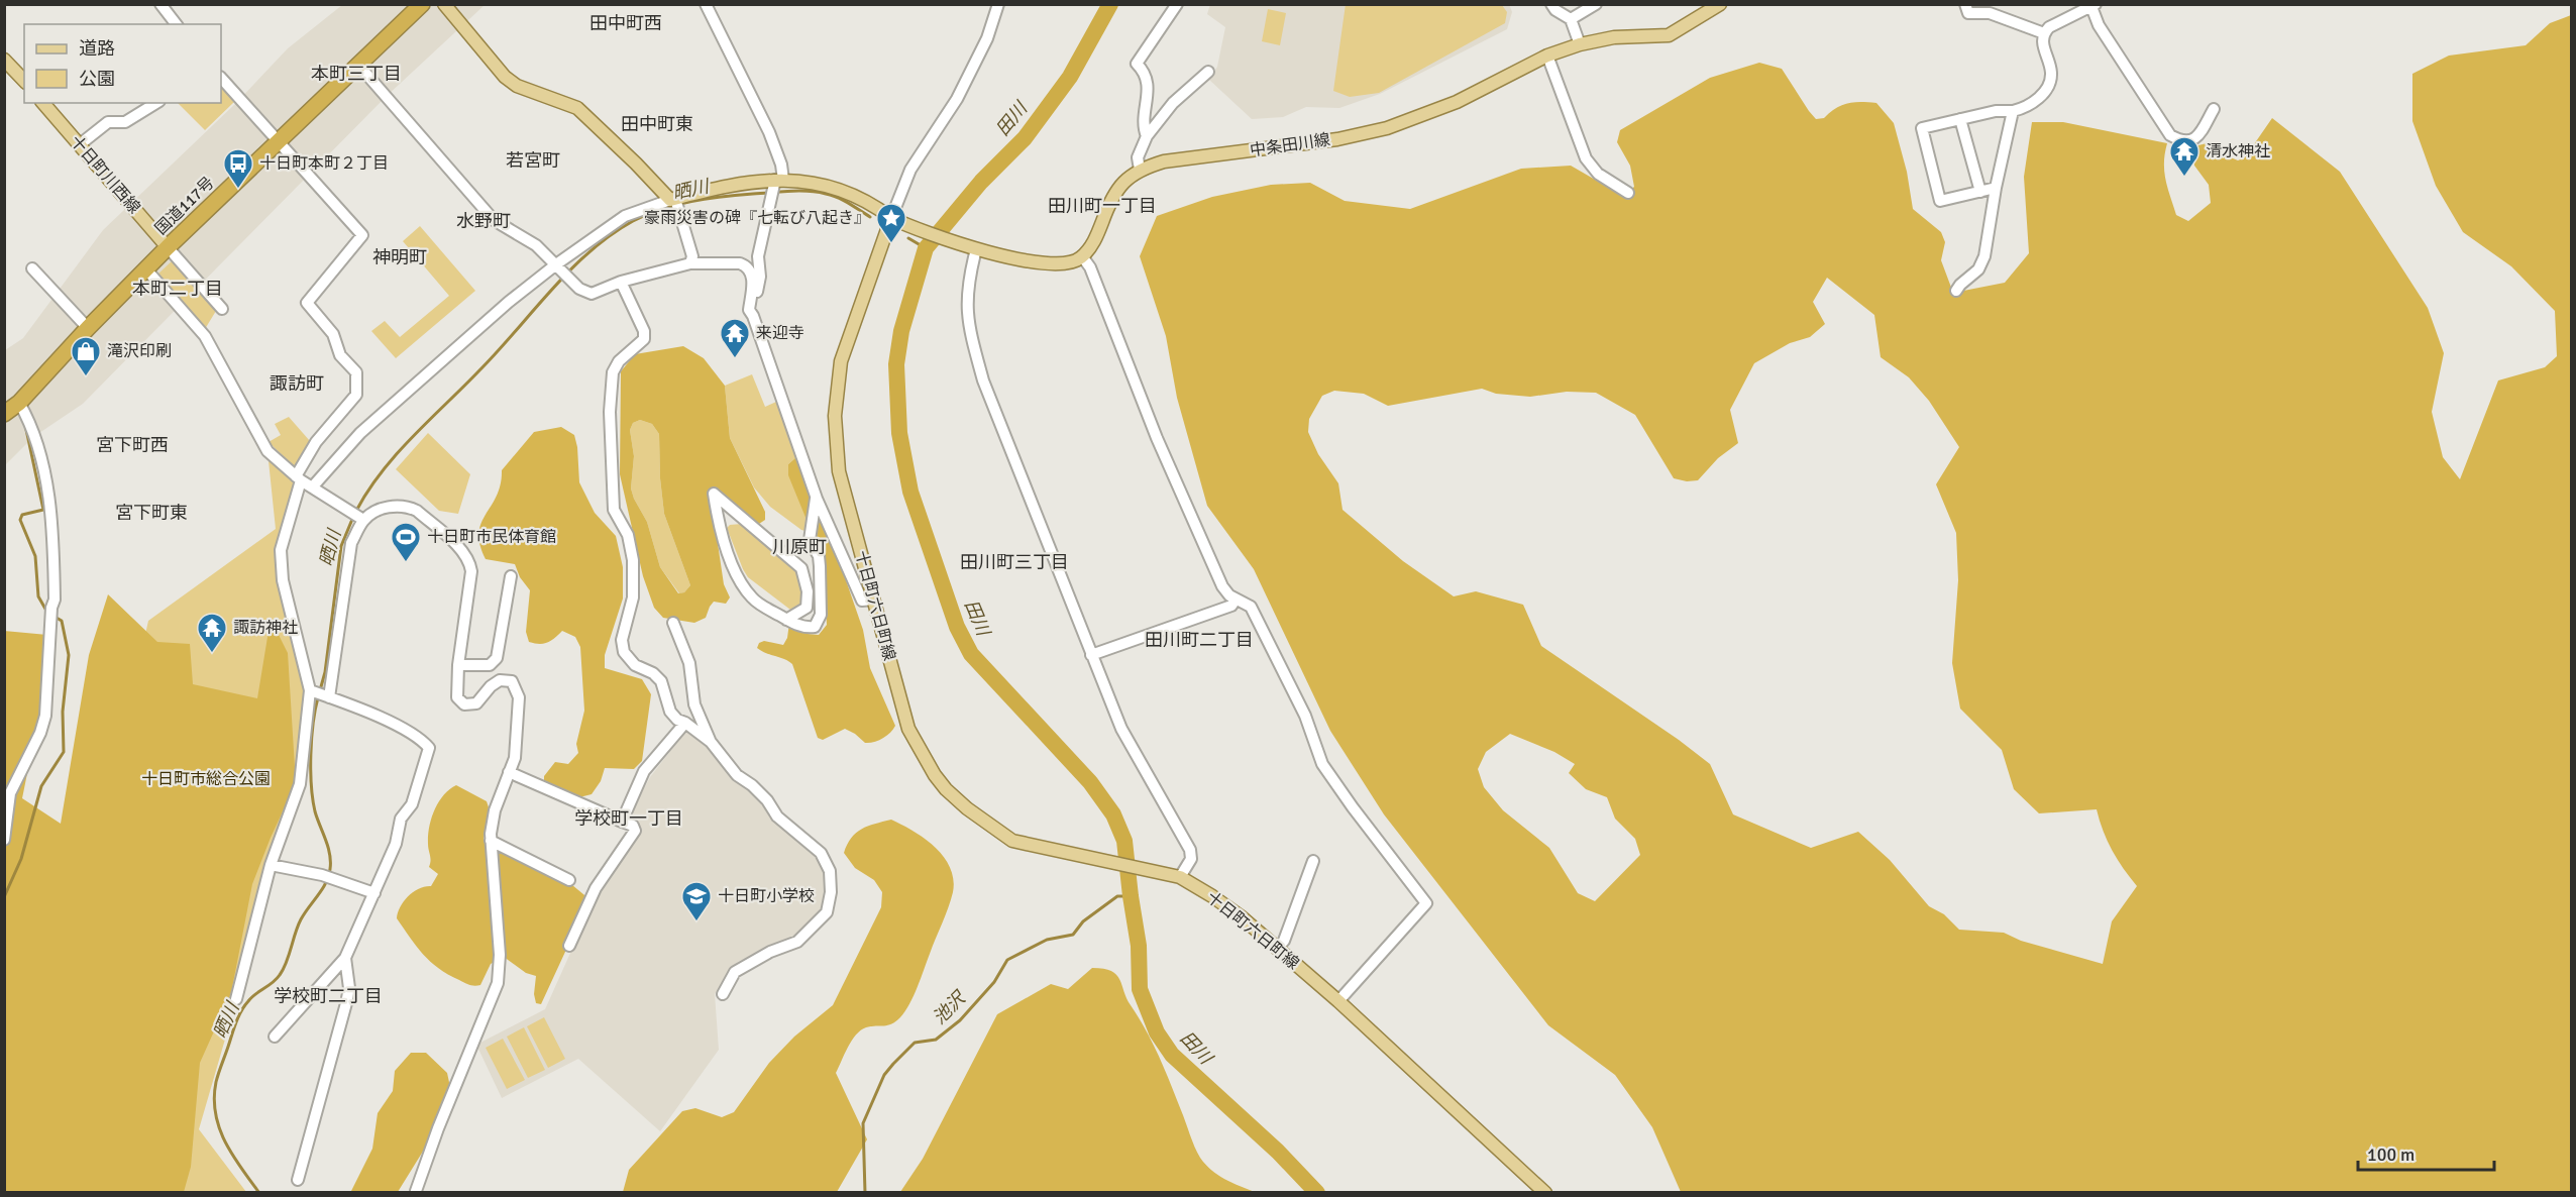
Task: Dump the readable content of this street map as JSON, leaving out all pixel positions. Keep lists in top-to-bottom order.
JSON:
{
  "streets": {
    "highway": ["国道117号"],
    "main road": ["中条田川線", "十日町川西線", "十日町六日町線"]
  },
  "crossings": [
    ["十日町川西線", "国道117号"]
  ],
  "districts": [
    "田中町西",
    "本町三丁目",
    "田中町東",
    "若宮町",
    "田川町一丁目",
    "水野町",
    "神明町",
    "本町二丁目",
    "諏訪町",
    "宮下町西",
    "宮下町東",
    "川原町",
    "田川町三丁目",
    "田川町二丁目",
    "学校町一丁目",
    "学校町二丁目"
  ],
  "water": ["田川", "晒川", "池沢"],
  "parks": ["十日町市総合公園"],
  "places": {
    "temple": ["清水神社", "来迎寺", "諏訪神社"],
    "bus stop": ["十日町本町２丁目"],
    "place": ["豪雨災害の碑『七転び八起き』"],
    "shop": ["滝沢印刷"],
    "sports": ["十日町市民体育館"],
    "school or university": ["十日町小学校"]
  },
  "legend": ["道路", "公園"],
  "scale_bar": "100 m"
}
